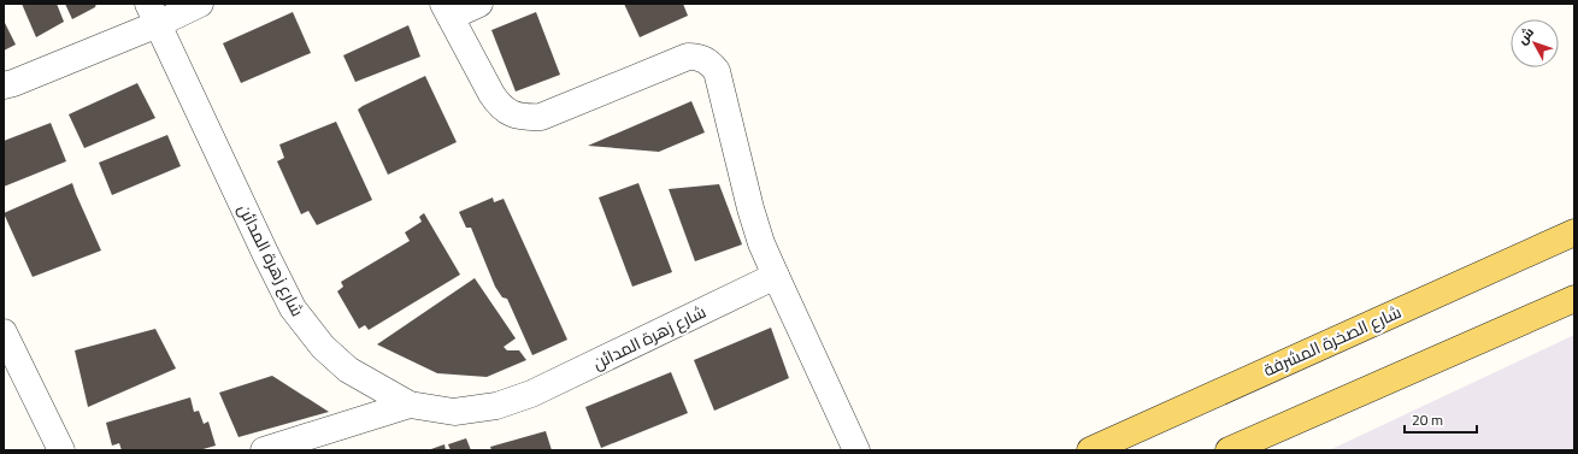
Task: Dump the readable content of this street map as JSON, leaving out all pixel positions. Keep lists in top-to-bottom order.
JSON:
{
  "streets": {
    "main road": ["شارع الصخرة المشرفة"],
    "street": ["شارع زهرة المدائن"]
  },
  "scale_bar": "20 m",
  "north": "top left"
}
